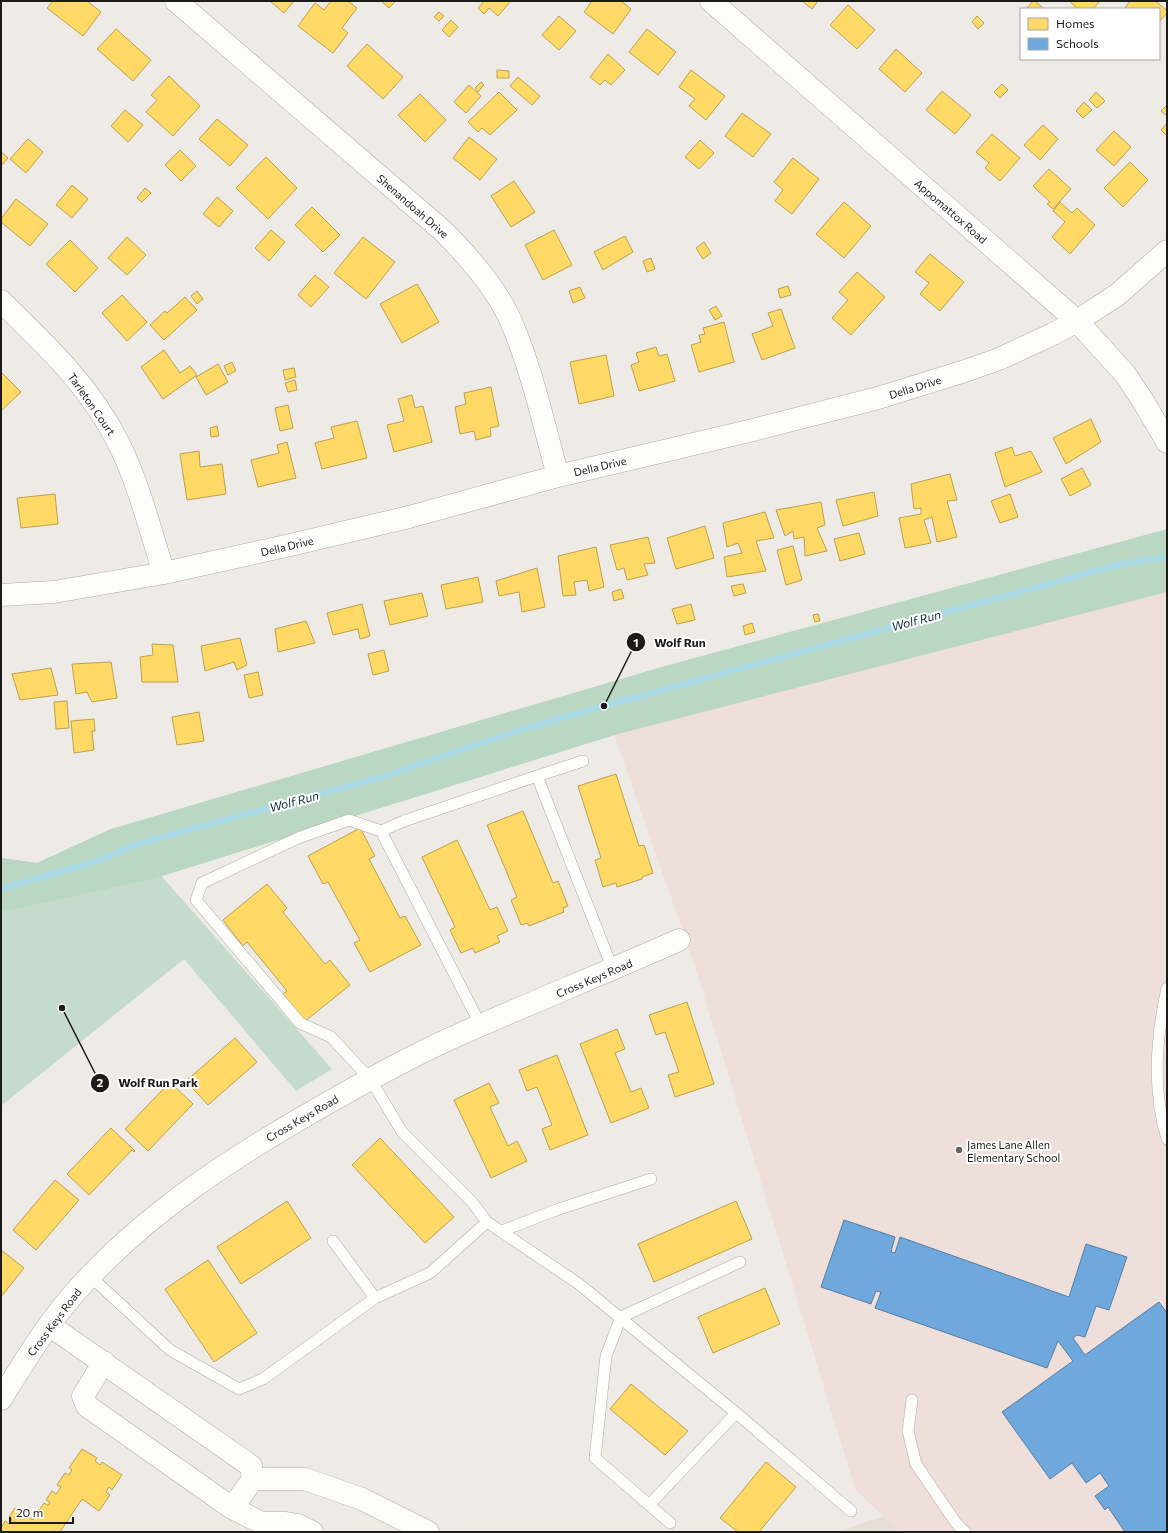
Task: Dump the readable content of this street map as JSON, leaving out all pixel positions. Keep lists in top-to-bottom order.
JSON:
{
  "streets": {
    "street": [
      "Shenandoah Drive",
      "Appomattox Road",
      "Della Drive",
      "Tarleton Court",
      "Cross Keys Road"
    ]
  },
  "crossings": [
    ["Shenandoah Drive", "Della Drive"],
    ["Appomattox Road", "Della Drive"],
    ["Della Drive", "Tarleton Court"]
  ],
  "water": ["Wolf Run"],
  "places": ["Wolf Run", "Wolf Run Park", "James Lane Allen Elementary School"],
  "legend": ["Homes", "Schools"],
  "scale_bar": "20 m"
}
